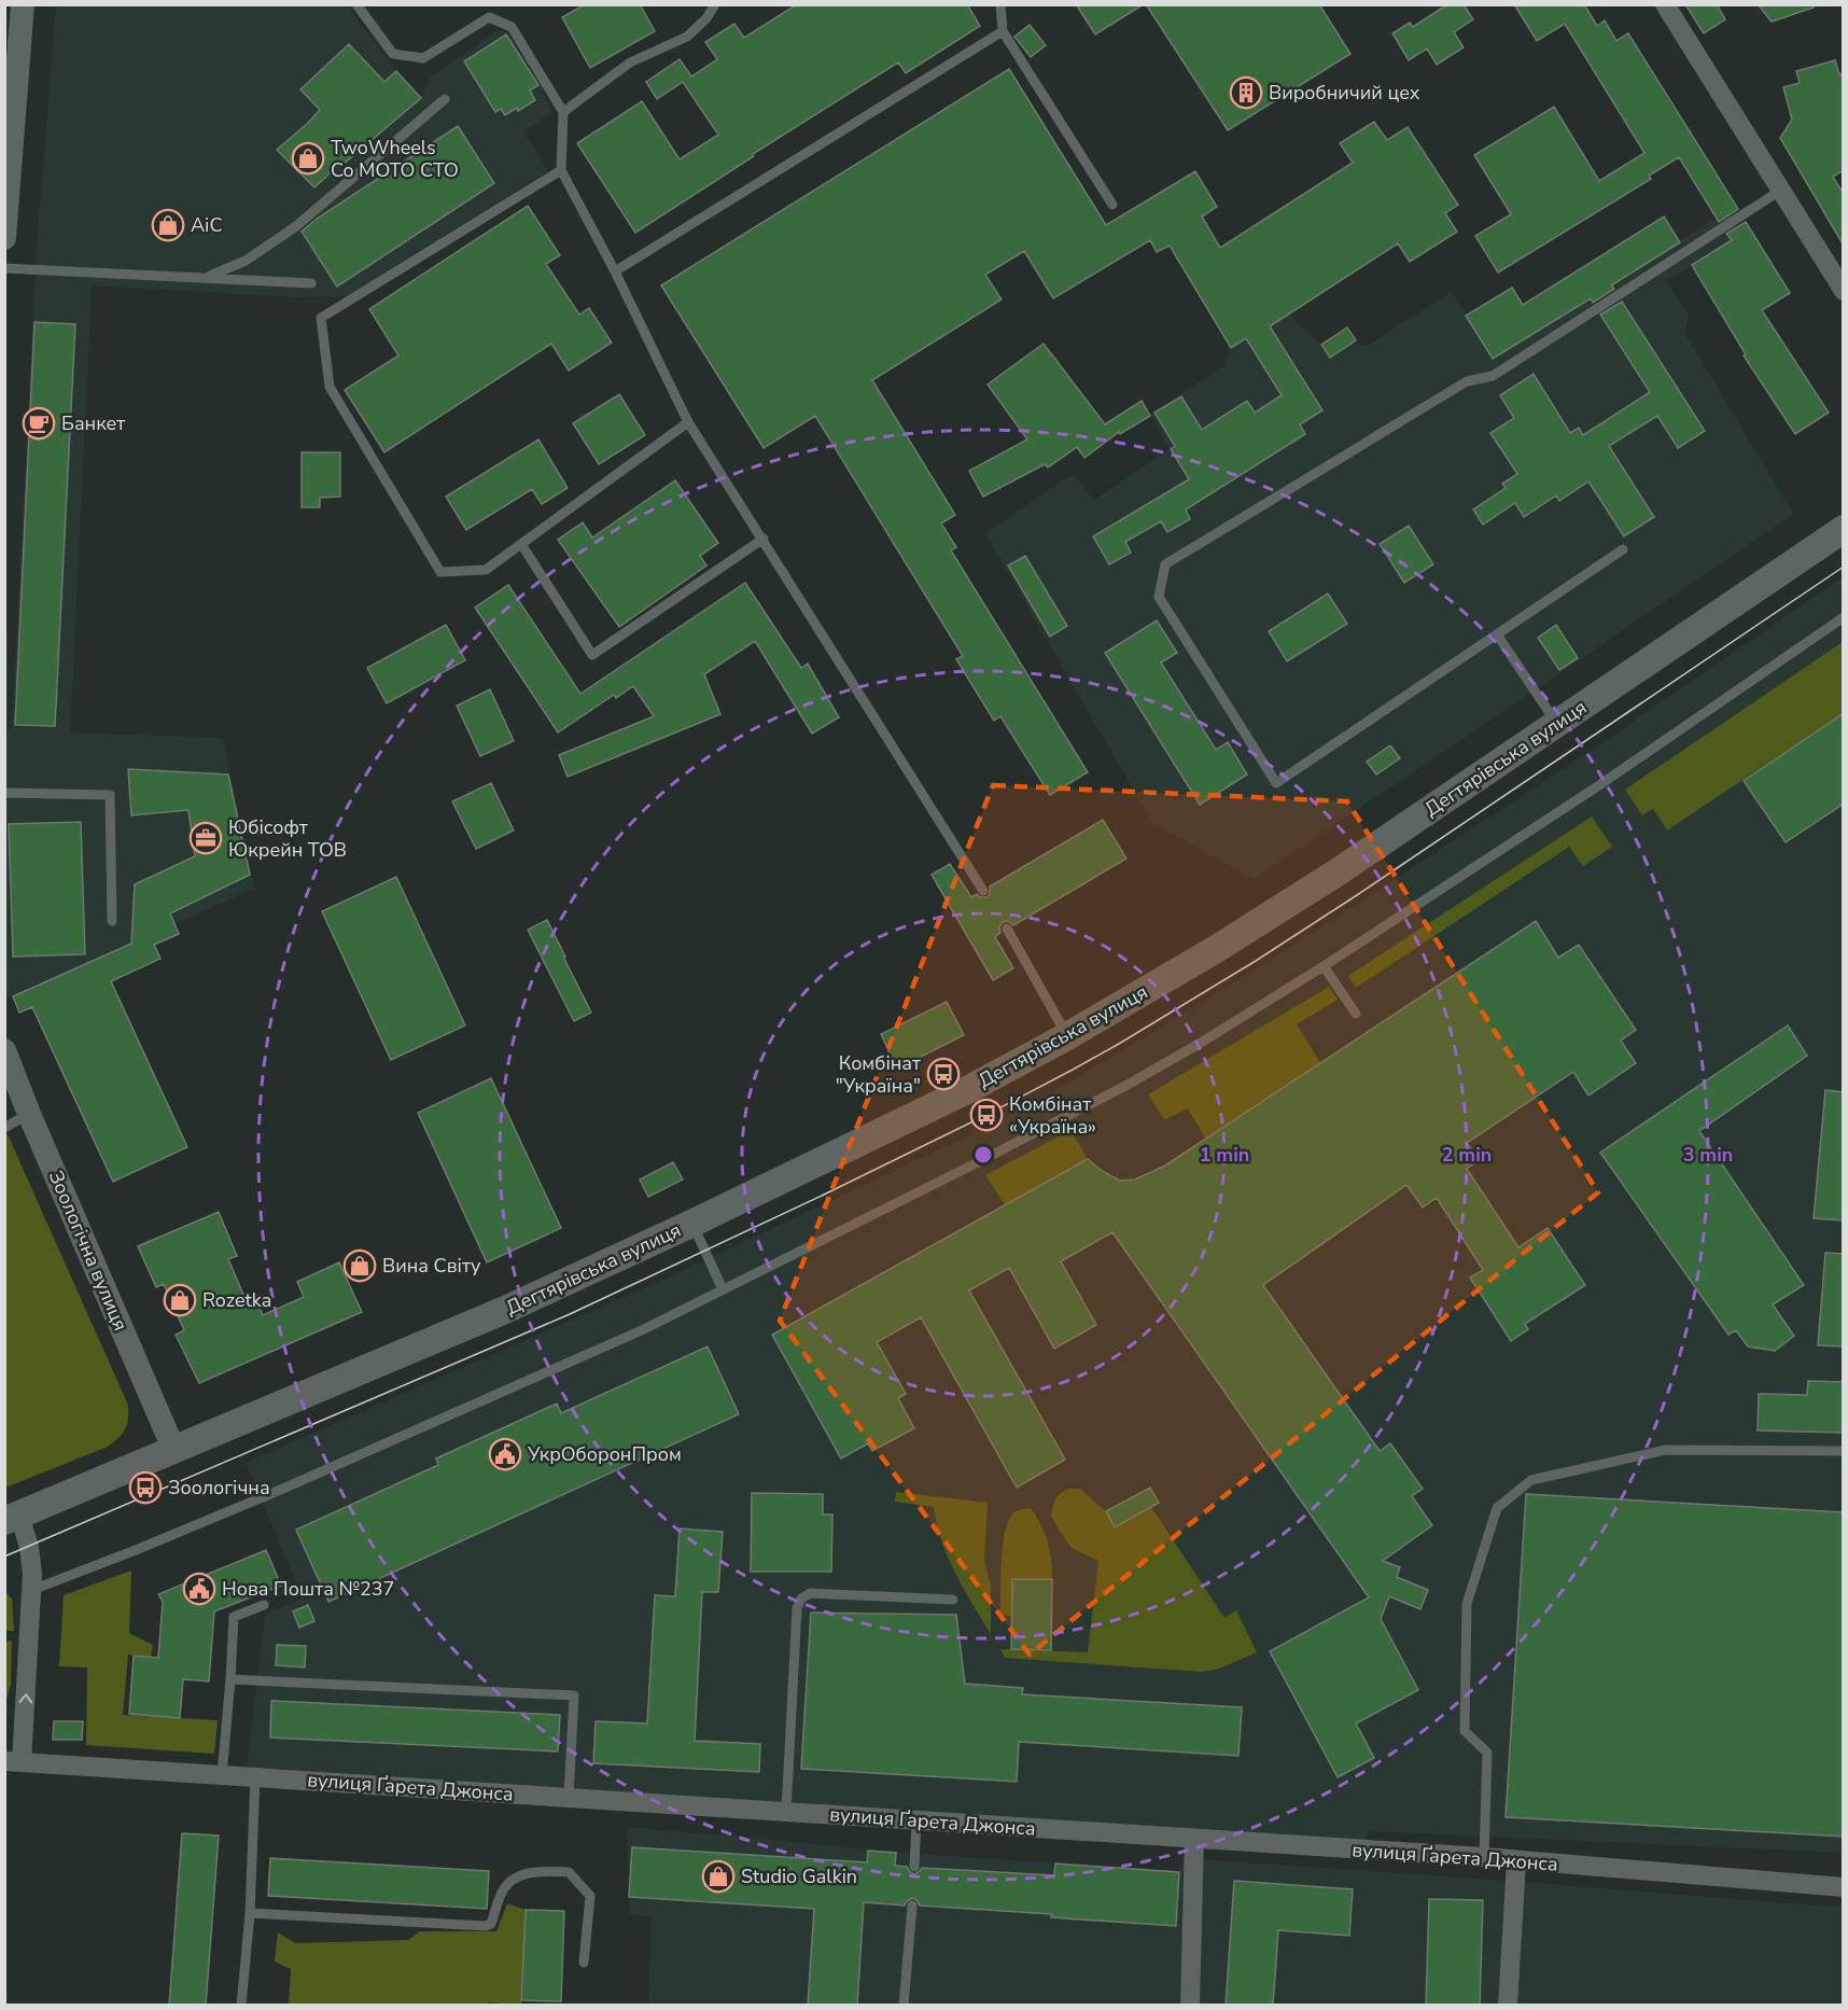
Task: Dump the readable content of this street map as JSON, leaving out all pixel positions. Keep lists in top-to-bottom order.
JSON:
{
  "streets": {
    "main road": ["Дегтярівська вулиця"],
    "street": ["Зоологічна вулиця", "вулиця Ґарета Джонса"]
  },
  "crossings": [
    ["Дегтярівська вулиця", "Зоологічна вулиця"],
    ["Дегтярівська вулиця", "вулиця Ґарета Джонса"]
  ],
  "places": {
    "building": ["Виробничий цех"],
    "shop": [
      "TwoWheels Co МОТО СТО",
      "АіС",
      "Вина Світу",
      "Rozetka",
      "Studio Galkin"
    ],
    "cafe": ["Банкет"],
    "office": ["Юбісофт Юкрейн ТОВ"],
    "bus stop": ["Комбінат \"Україна\"", "Комбінат «Україна»", "Зоологічна"],
    "public building": ["УкрОборонПром", "Нова Пошта №237"]
  },
  "rings": ["1 min", "2 min", "3 min"]
}
